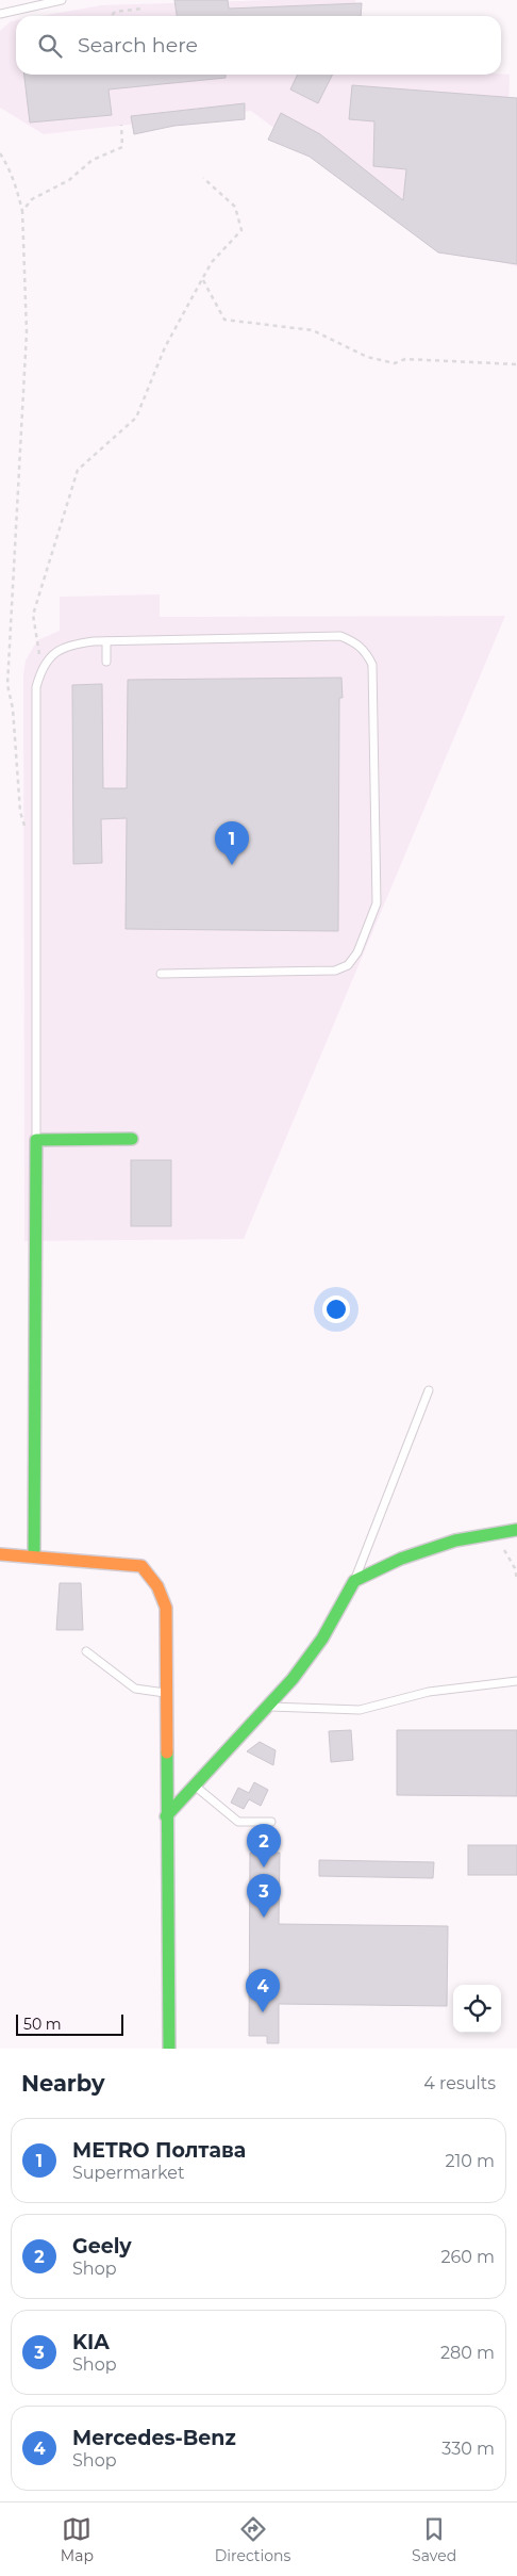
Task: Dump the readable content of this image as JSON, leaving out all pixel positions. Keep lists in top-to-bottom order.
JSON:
{
  "scale_bar": "50 m",
  "page": {
    "search": "Search here",
    "pins": [
      "1",
      "2",
      "3",
      "4"
    ],
    "scale": "50 m",
    "heading": ["Nearby", "4 results"],
    "list": [
      {
        "mark": "1",
        "name": "METRO Полтава",
        "note": "Supermarket",
        "value": "210 m"
      },
      {
        "mark": "2",
        "name": "Geely",
        "note": "Shop",
        "value": "260 m"
      },
      {
        "mark": "3",
        "name": "KIA",
        "note": "Shop",
        "value": "280 m"
      },
      {
        "mark": "4",
        "name": "Mercedes-Benz",
        "note": "Shop",
        "value": "330 m"
      }
    ],
    "nav": ["Map", "Directions", "Saved"]
  }
}
